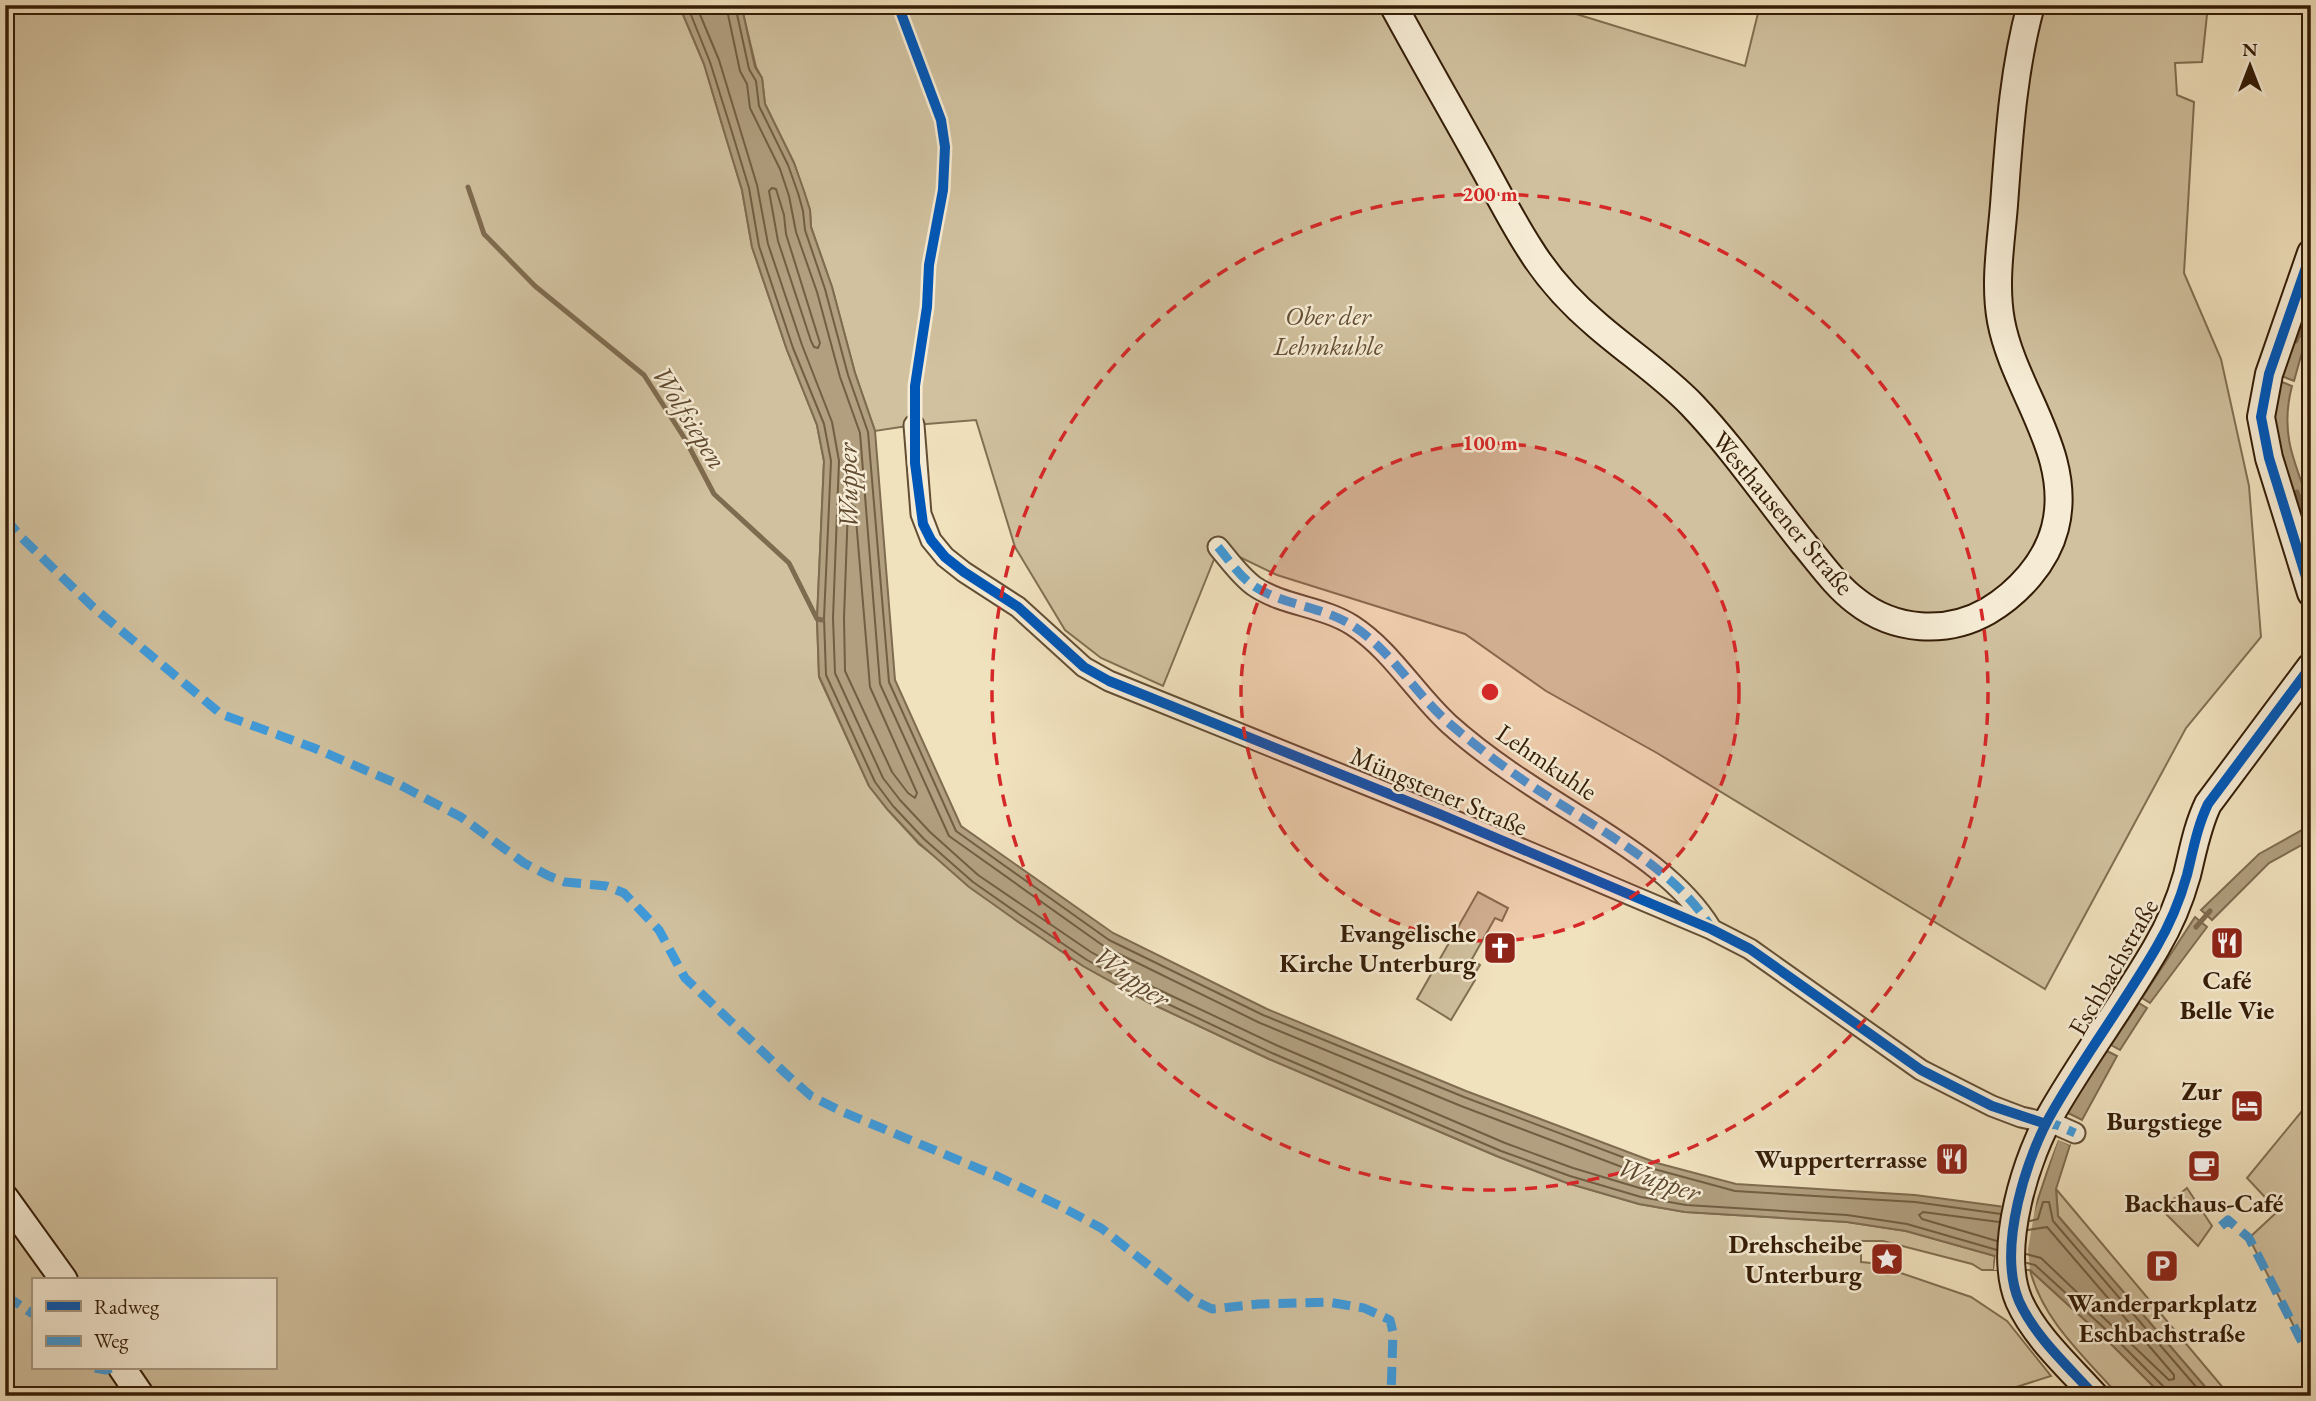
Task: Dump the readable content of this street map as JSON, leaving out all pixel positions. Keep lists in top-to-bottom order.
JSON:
{
  "streets": {
    "main road": ["Westhausener Straße", "Eschbachstraße"],
    "street": ["Lehmkuhle", "Müngstener Straße"]
  },
  "crossings": [
    ["Lehmkuhle", "Müngstener Straße"],
    ["Müngstener Straße", "Eschbachstraße"]
  ],
  "water": ["Wolfsiepen", "Wupper"],
  "parks": ["Ober der Lehmkuhle"],
  "places": {
    "restaurant": ["Café Belle Vie", "Wupperterrasse"],
    "church": ["Evangelische Kirche Unterburg"],
    "hotel": ["Zur Burgstiege"],
    "cafe": ["Backhaus-Café"],
    "place": ["Drehscheibe Unterburg"],
    "parking": ["Wanderparkplatz Eschbachstraße"]
  },
  "legend": ["Radweg", "Weg"],
  "north": "top",
  "rings": ["200 m", "100 m"]
}
